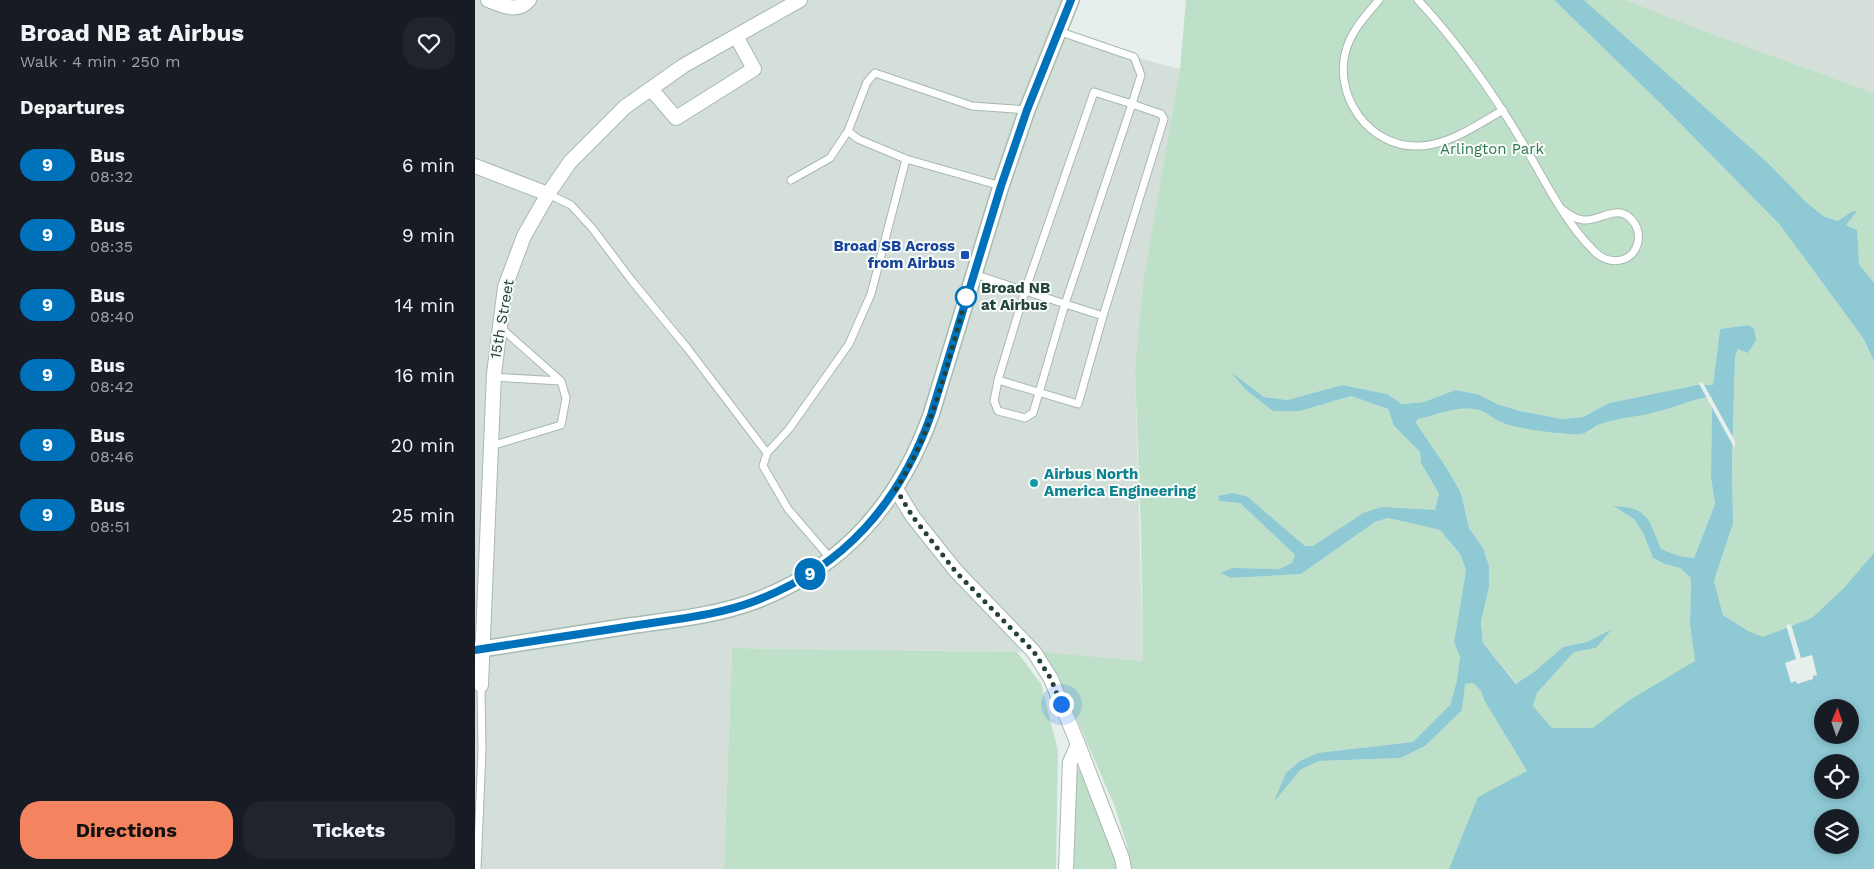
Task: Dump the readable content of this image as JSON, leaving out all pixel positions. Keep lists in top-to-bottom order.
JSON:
{
  "streets": {
    "street": ["15th Street"]
  },
  "parks": ["Arlington Park"],
  "places": {
    "transit": ["Broad SB Across from Airbus"],
    "other": ["Broad NB at Airbus", "Airbus North America Engineering"]
  },
  "lines": ["bus line 9"],
  "north": "top",
  "page": {
    "heading": [
      ["Broad NB at Airbus", "Walk · 4 min · 250 m"],
      "Departures"
    ],
    "on_map": "9",
    "list": [
      {
        "mark": "9",
        "name": "Bus",
        "note": "08:32",
        "value": "6 min"
      },
      {
        "mark": "9",
        "name": "Bus",
        "note": "08:35",
        "value": "9 min"
      },
      {
        "mark": "9",
        "name": "Bus",
        "note": "08:40",
        "value": "14 min"
      },
      {
        "mark": "9",
        "name": "Bus",
        "note": "08:42",
        "value": "16 min"
      },
      {
        "mark": "9",
        "name": "Bus",
        "note": "08:46",
        "value": "20 min"
      },
      {
        "mark": "9",
        "name": "Bus",
        "note": "08:51",
        "value": "25 min"
      }
    ],
    "buttons": ["Directions", "Tickets"]
  }
}
